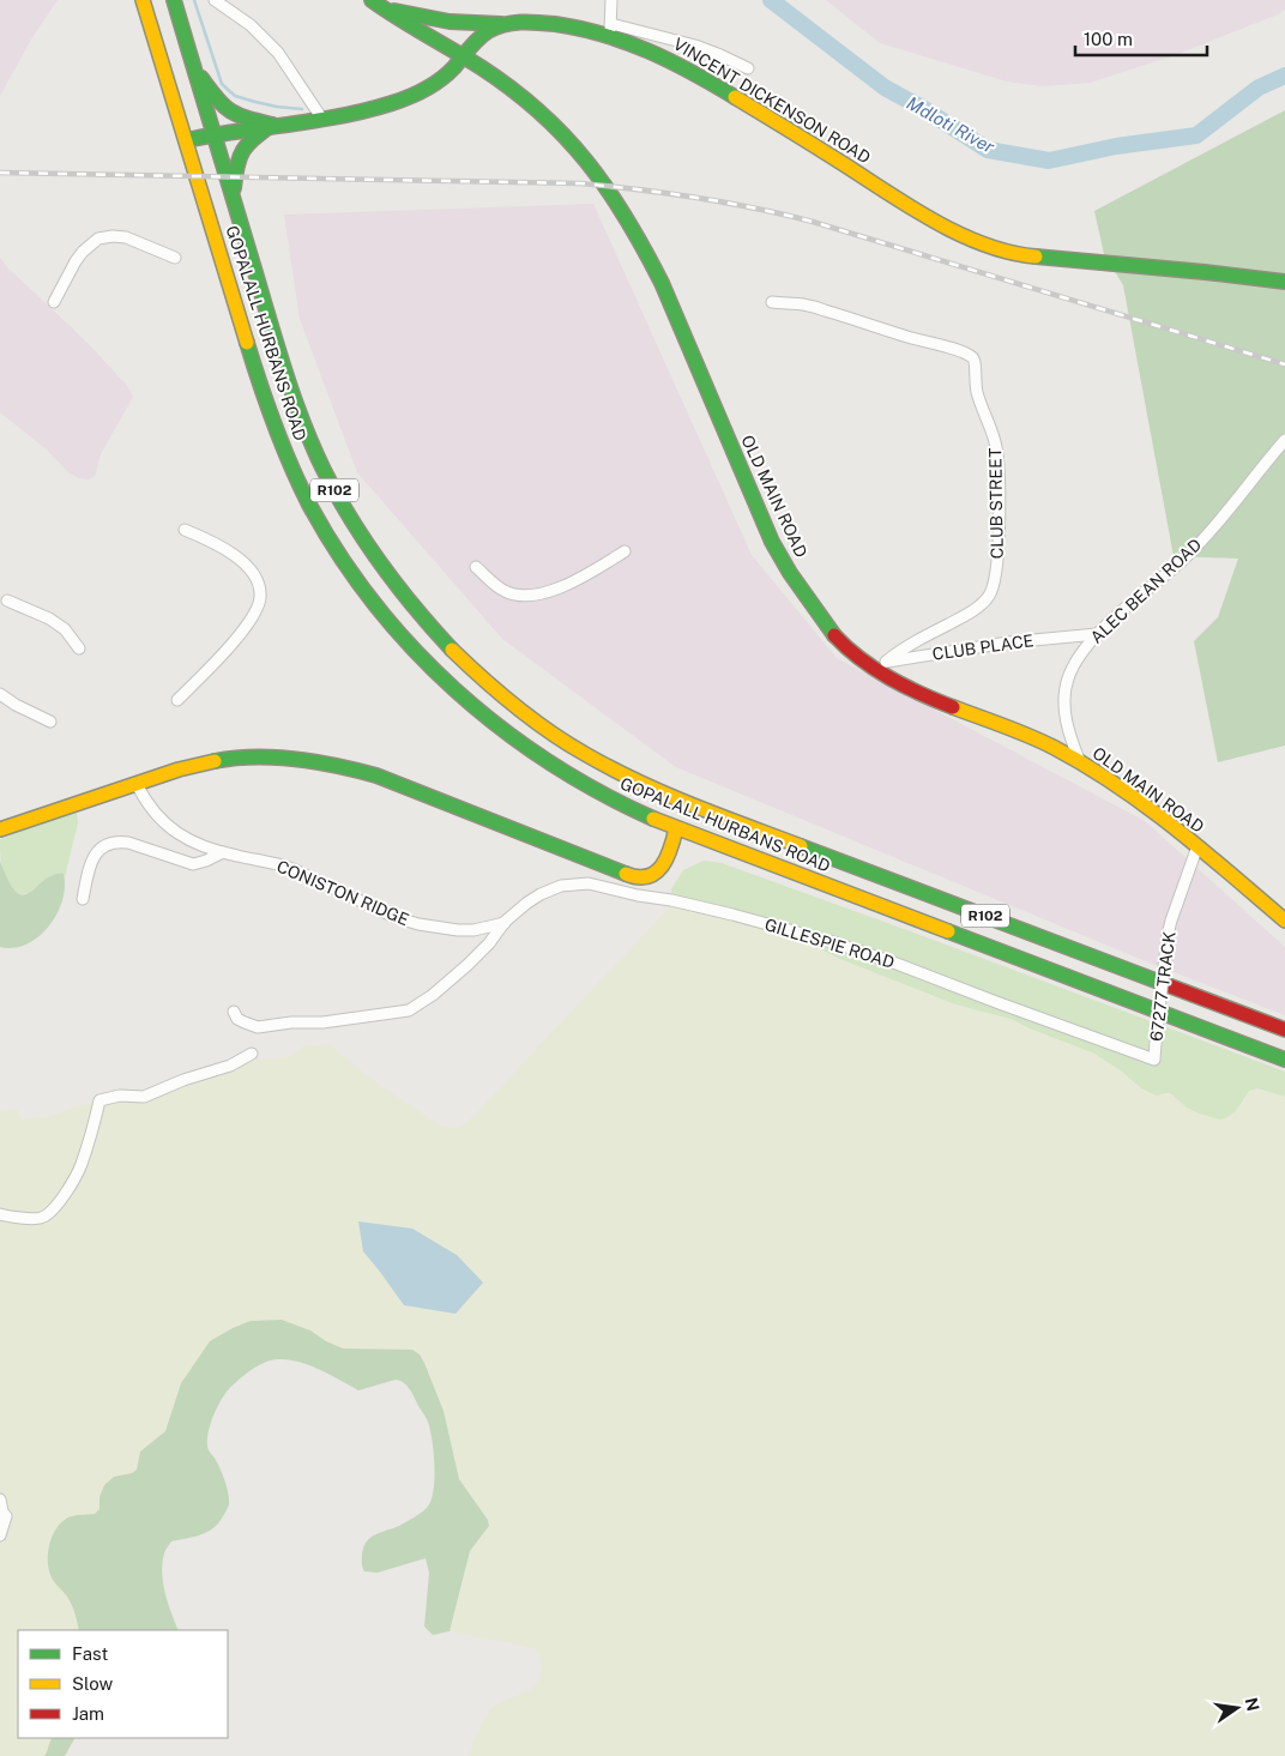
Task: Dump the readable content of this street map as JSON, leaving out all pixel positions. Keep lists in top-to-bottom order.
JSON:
{
  "streets": {
    "main road": [
      "VINCENT DICKENSON ROAD",
      "GOPALALL HURBANS ROAD",
      "R102",
      "OLD MAIN ROAD"
    ],
    "street": [
      "CLUB STREET",
      "ALEC BEAN ROAD",
      "CLUB PLACE",
      "CONISTON RIDGE",
      "GILLESPIE ROAD",
      "67277 TRACK"
    ]
  },
  "crossings": [
    ["VINCENT DICKENSON ROAD", "GOPALALL HURBANS ROAD"],
    ["VINCENT DICKENSON ROAD", "OLD MAIN ROAD"],
    ["OLD MAIN ROAD", "ALEC BEAN ROAD"],
    ["OLD MAIN ROAD", "CLUB PLACE"],
    ["OLD MAIN ROAD", "67277 TRACK"],
    ["CLUB STREET", "CLUB PLACE"],
    ["ALEC BEAN ROAD", "CLUB PLACE"],
    ["CONISTON RIDGE", "GILLESPIE ROAD"],
    ["GILLESPIE ROAD", "67277 TRACK"]
  ],
  "water": ["Mdloti River"],
  "legend": ["Fast", "Slow", "Jam"],
  "scale_bar": "100 m",
  "north": "right"
}
